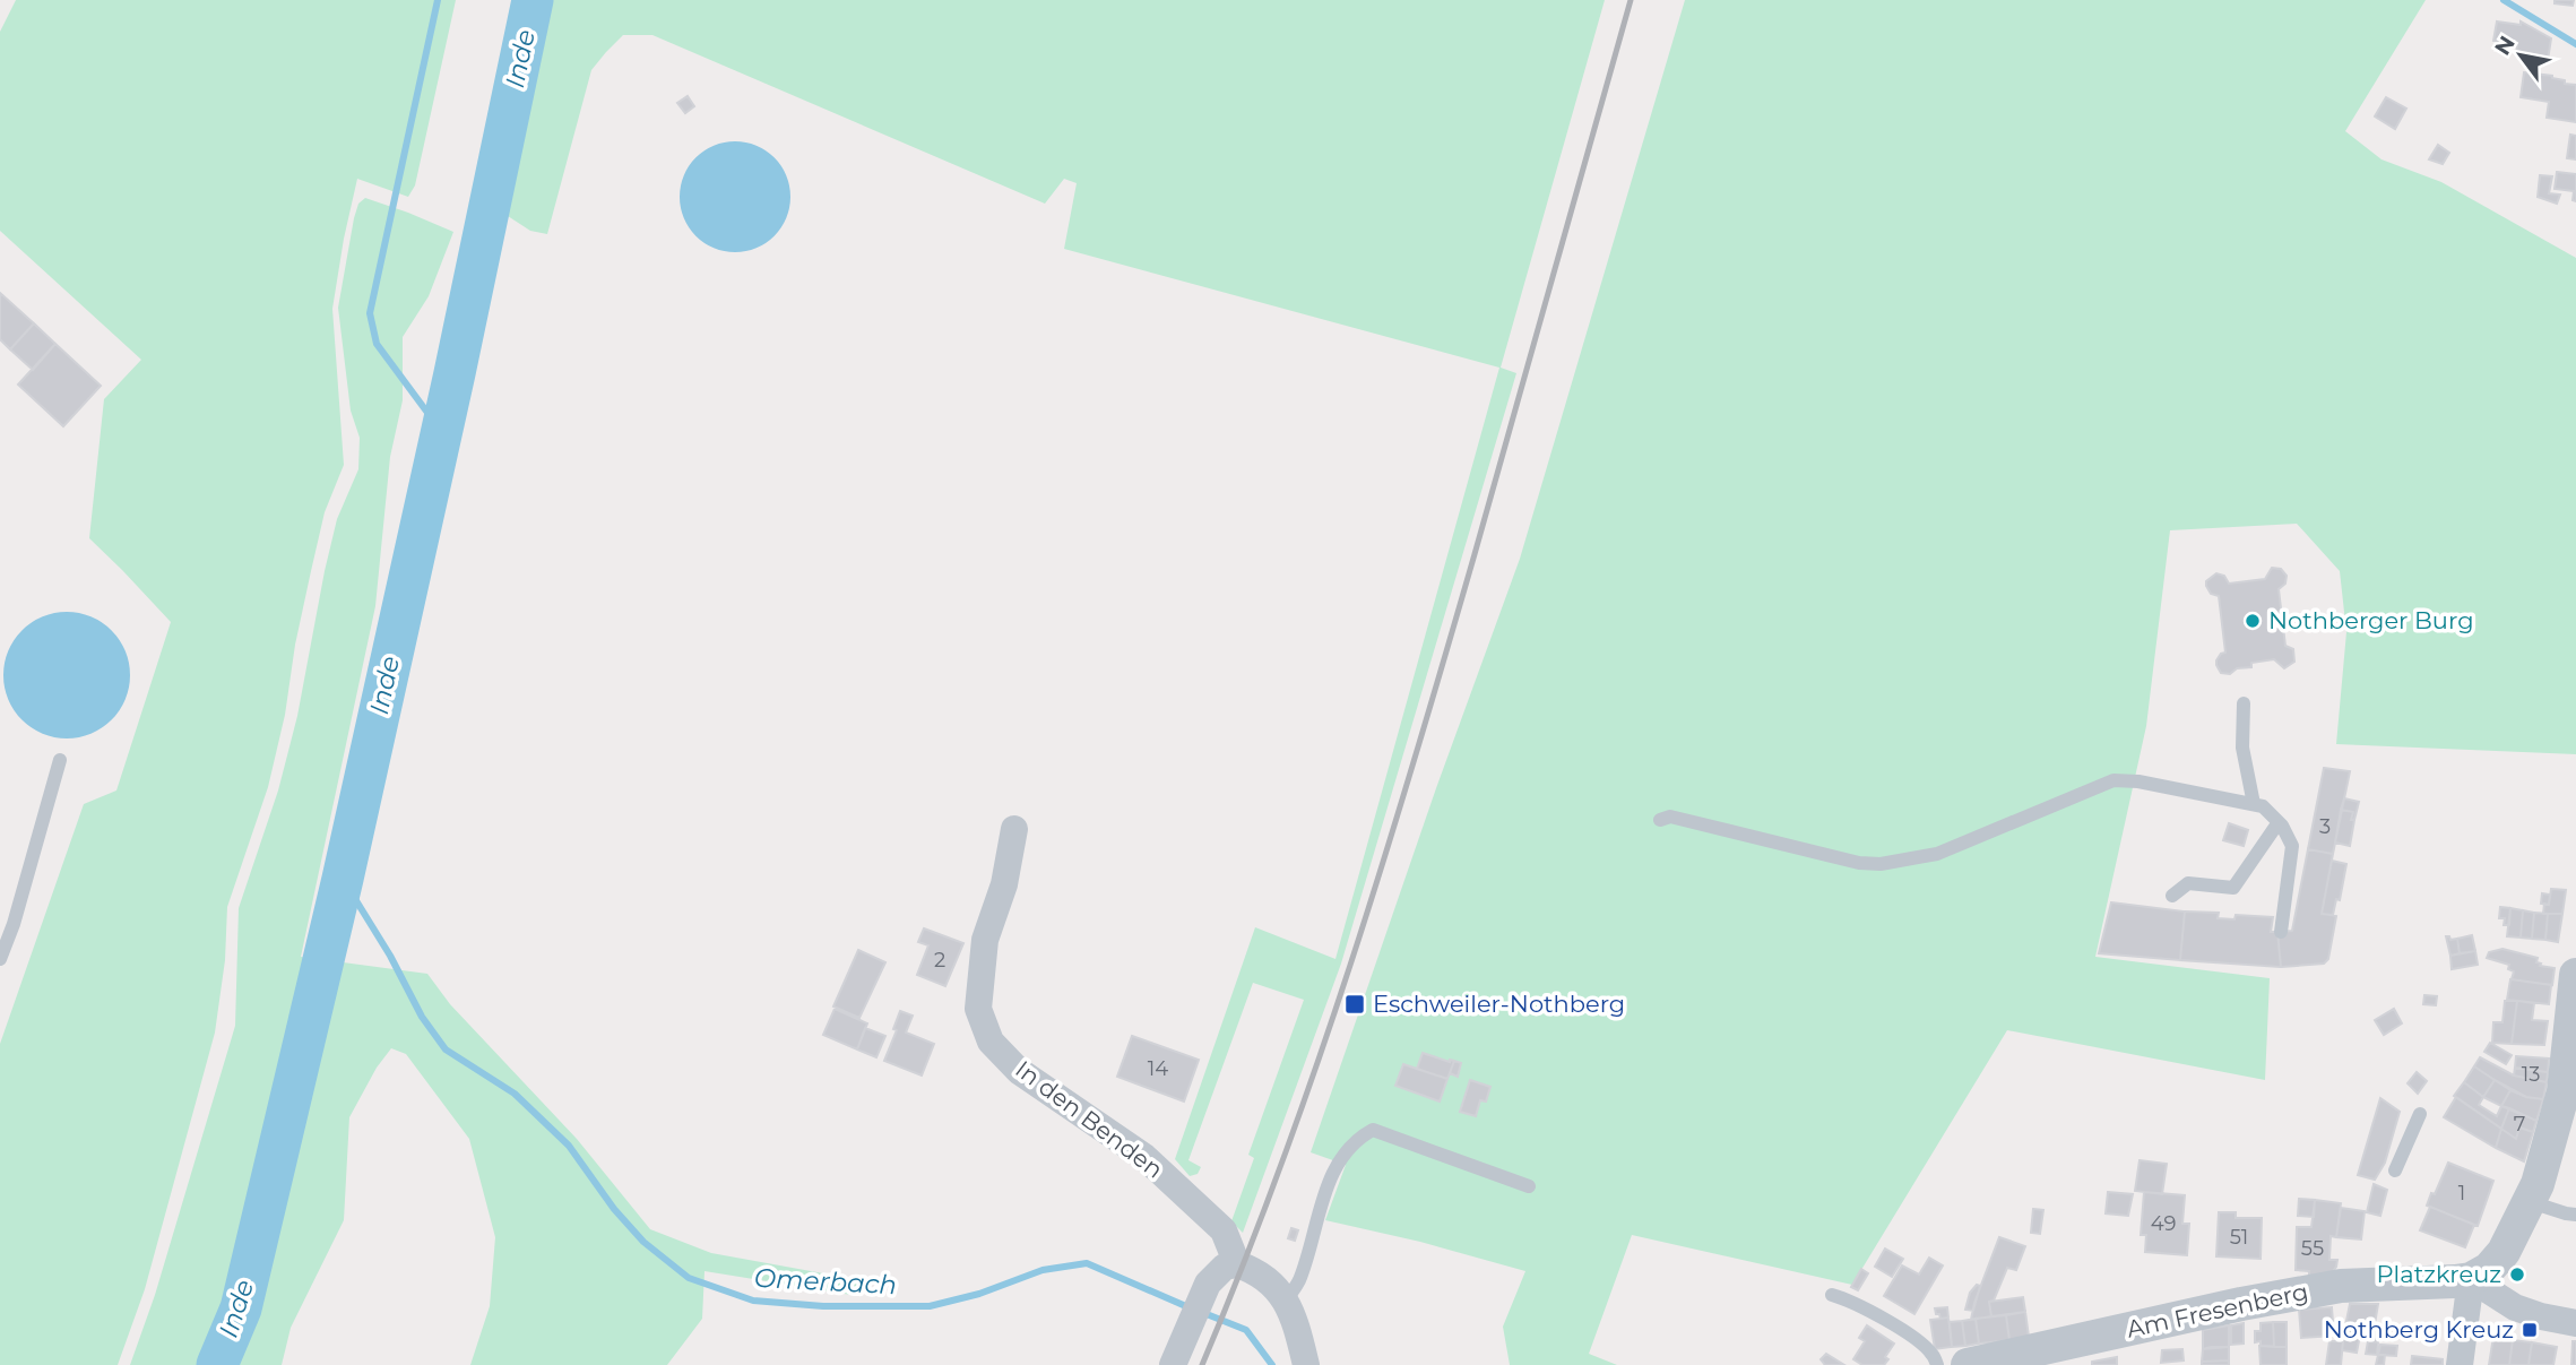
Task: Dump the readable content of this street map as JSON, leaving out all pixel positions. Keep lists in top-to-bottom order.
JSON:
{
  "streets": {
    "street": ["In den Benden", "Am Fresenberg"]
  },
  "water": ["Inde", "Omerbach"],
  "places": {
    "other": ["Nothberger Burg", "Platzkreuz"],
    "transit": ["Eschweiler-Nothberg", "Nothberg Kreuz"]
  },
  "house_numbers": [
    "3",
    "2",
    "14",
    "13",
    "7",
    "1",
    "49",
    "51",
    "55"
  ],
  "north": "top left"
}
